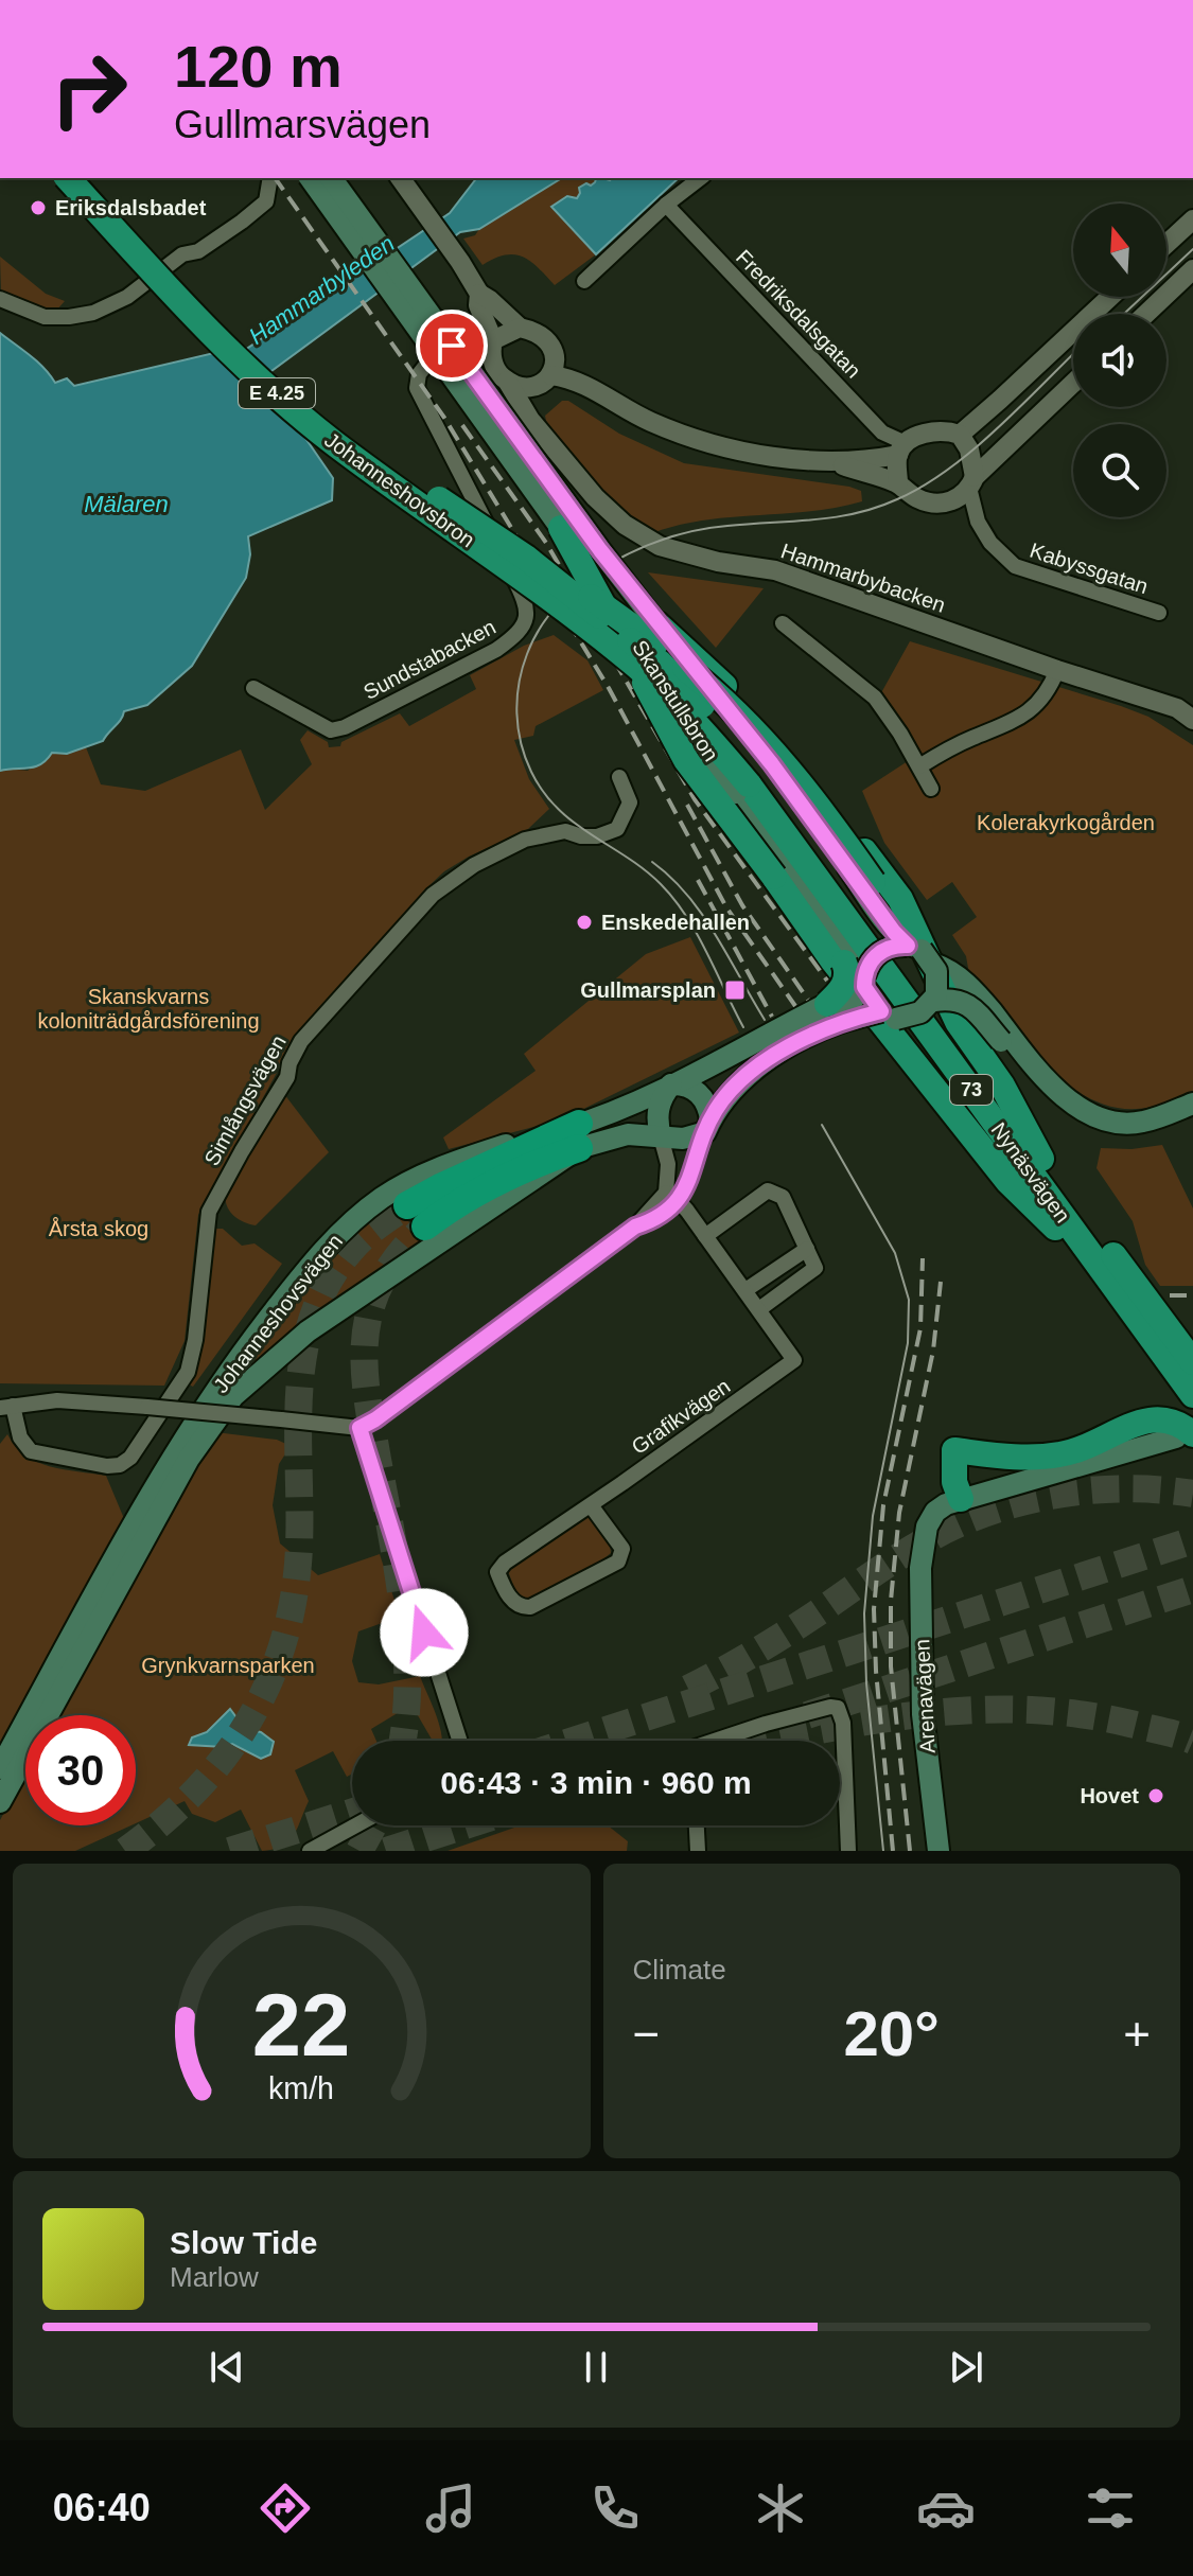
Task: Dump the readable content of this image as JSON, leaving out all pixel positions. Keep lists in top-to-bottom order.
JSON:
{
  "streets": {
    "highway": [
      "E 4.25",
      "Johanneshovsbron",
      "73",
      "Nynäsvägen"
    ],
    "main road": ["Skanstullsbron", "Johanneshovsvägen", "Arenavägen"],
    "street": [
      "Fredriksdalsgatan",
      "Kabyssgatan",
      "Hammarbybacken",
      "Sundstabacken",
      "Simlångsvägen",
      "Grafikvägen"
    ]
  },
  "crossings": [
    ["Fredriksdalsgatan", "Kabyssgatan"],
    ["Johanneshovsbron", "Nynäsvägen"],
    ["Hammarbybacken", "Sundstabacken"],
    ["Skanstullsbron", "Johanneshovsvägen"]
  ],
  "water": ["Hammarbyleden", "Mälaren"],
  "parks": [
    "Kolerakyrkogården",
    "Skanskvarns koloniträdgårdsförening",
    "Årsta skog",
    "Grynkvarnsparken"
  ],
  "places": {
    "other": ["Eriksdalsbadet", "Enskedehallen", "Hovet"],
    "transit": ["Gullmarsplan"]
  },
  "north": "top",
  "page": {
    "turn": ["120 m", "Gullmarsvägen"],
    "limit": "30",
    "trip": "06:43 · 3 min · 960 m",
    "tile": "Climate",
    "heat": ["−", "20°", "+"],
    "song": ["Slow Tide", "Marlow"],
    "tabs": "06:40",
    "gauge": ["22", "km/h"]
  }
}
